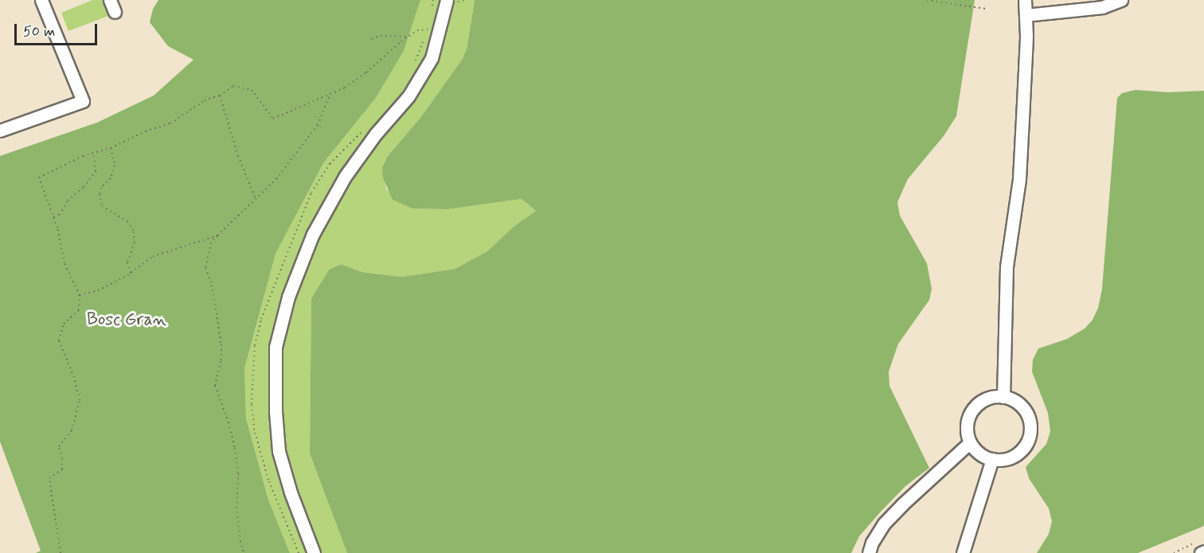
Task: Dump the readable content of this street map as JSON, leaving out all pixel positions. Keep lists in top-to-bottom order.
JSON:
{
  "parks": ["Bosc Gran"],
  "scale_bar": "50 m"
}
